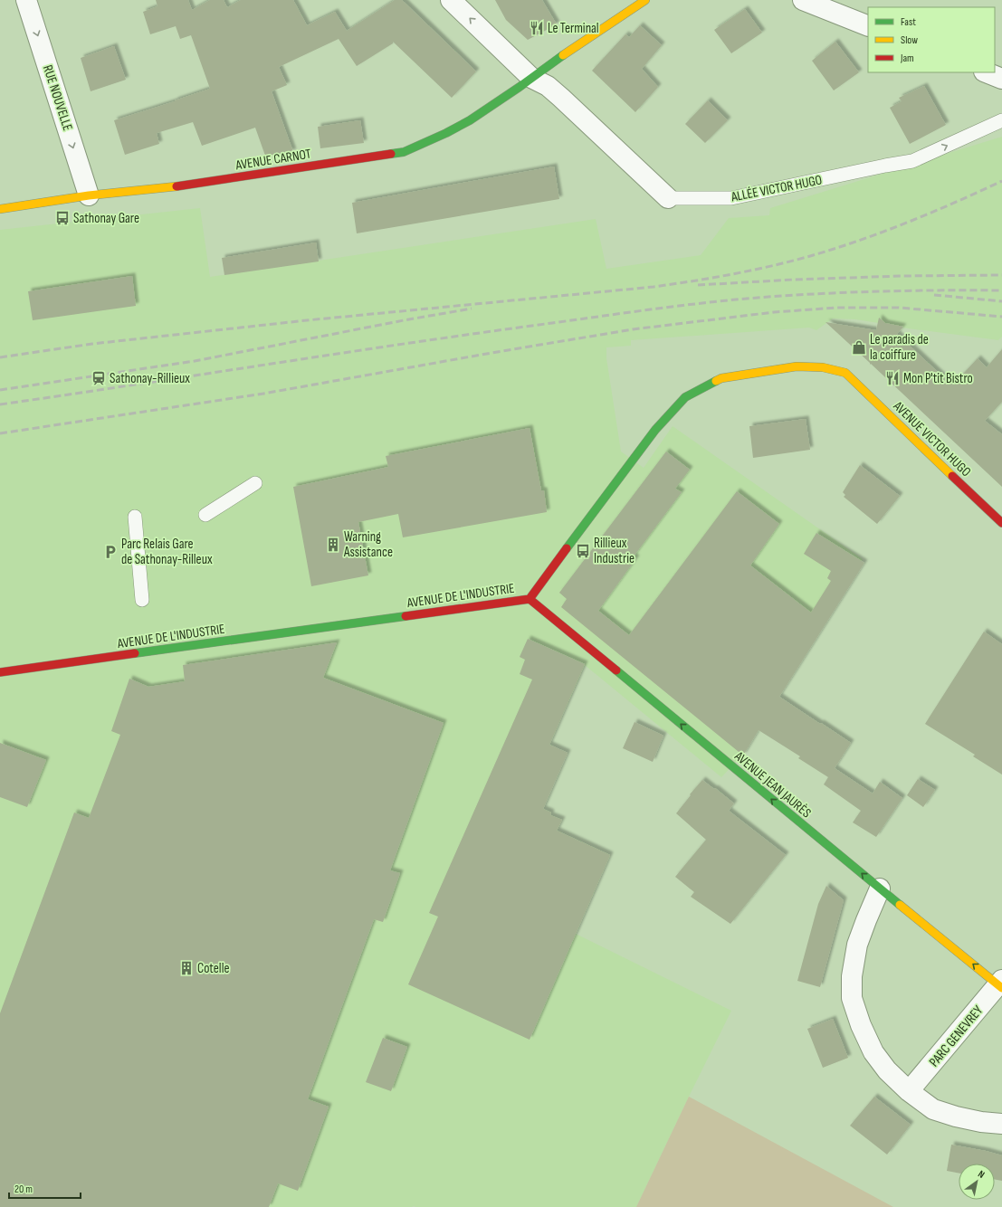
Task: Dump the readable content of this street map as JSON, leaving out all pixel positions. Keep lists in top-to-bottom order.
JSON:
{
  "streets": {
    "street": [
      "RUE NOUVELLE",
      "AVENUE CARNOT",
      "ALLÉE VICTOR HUGO",
      "AVENUE VICTOR HUGO",
      "AVENUE DE L'INDUSTRIE",
      "AVENUE JEAN JAURÈS",
      "PARC GENEVREY"
    ]
  },
  "crossings": [
    ["RUE NOUVELLE", "AVENUE CARNOT"],
    ["AVENUE CARNOT", "ALLÉE VICTOR HUGO"],
    ["AVENUE VICTOR HUGO", "AVENUE DE L'INDUSTRIE"],
    ["AVENUE DE L'INDUSTRIE", "AVENUE JEAN JAURÈS"],
    ["AVENUE JEAN JAURÈS", "PARC GENEVREY"]
  ],
  "one_way": ["RUE NOUVELLE", "AVENUE JEAN JAURÈS"],
  "places": {
    "restaurant": ["Le Terminal", "Mon P'tit Bistro"],
    "bus stop": ["Sathonay Gare", "Rillieux Industrie"],
    "shop": ["Le paradis de la coiffure"],
    "station": ["Sathonay-Rillieux"],
    "building": ["Warning Assistance", "Cotelle"],
    "parking": ["Parc Relais Gare de Sathonay-Rilleux"]
  },
  "legend": ["Fast", "Slow", "Jam"],
  "scale_bar": "20 m",
  "north": "top right"
}
